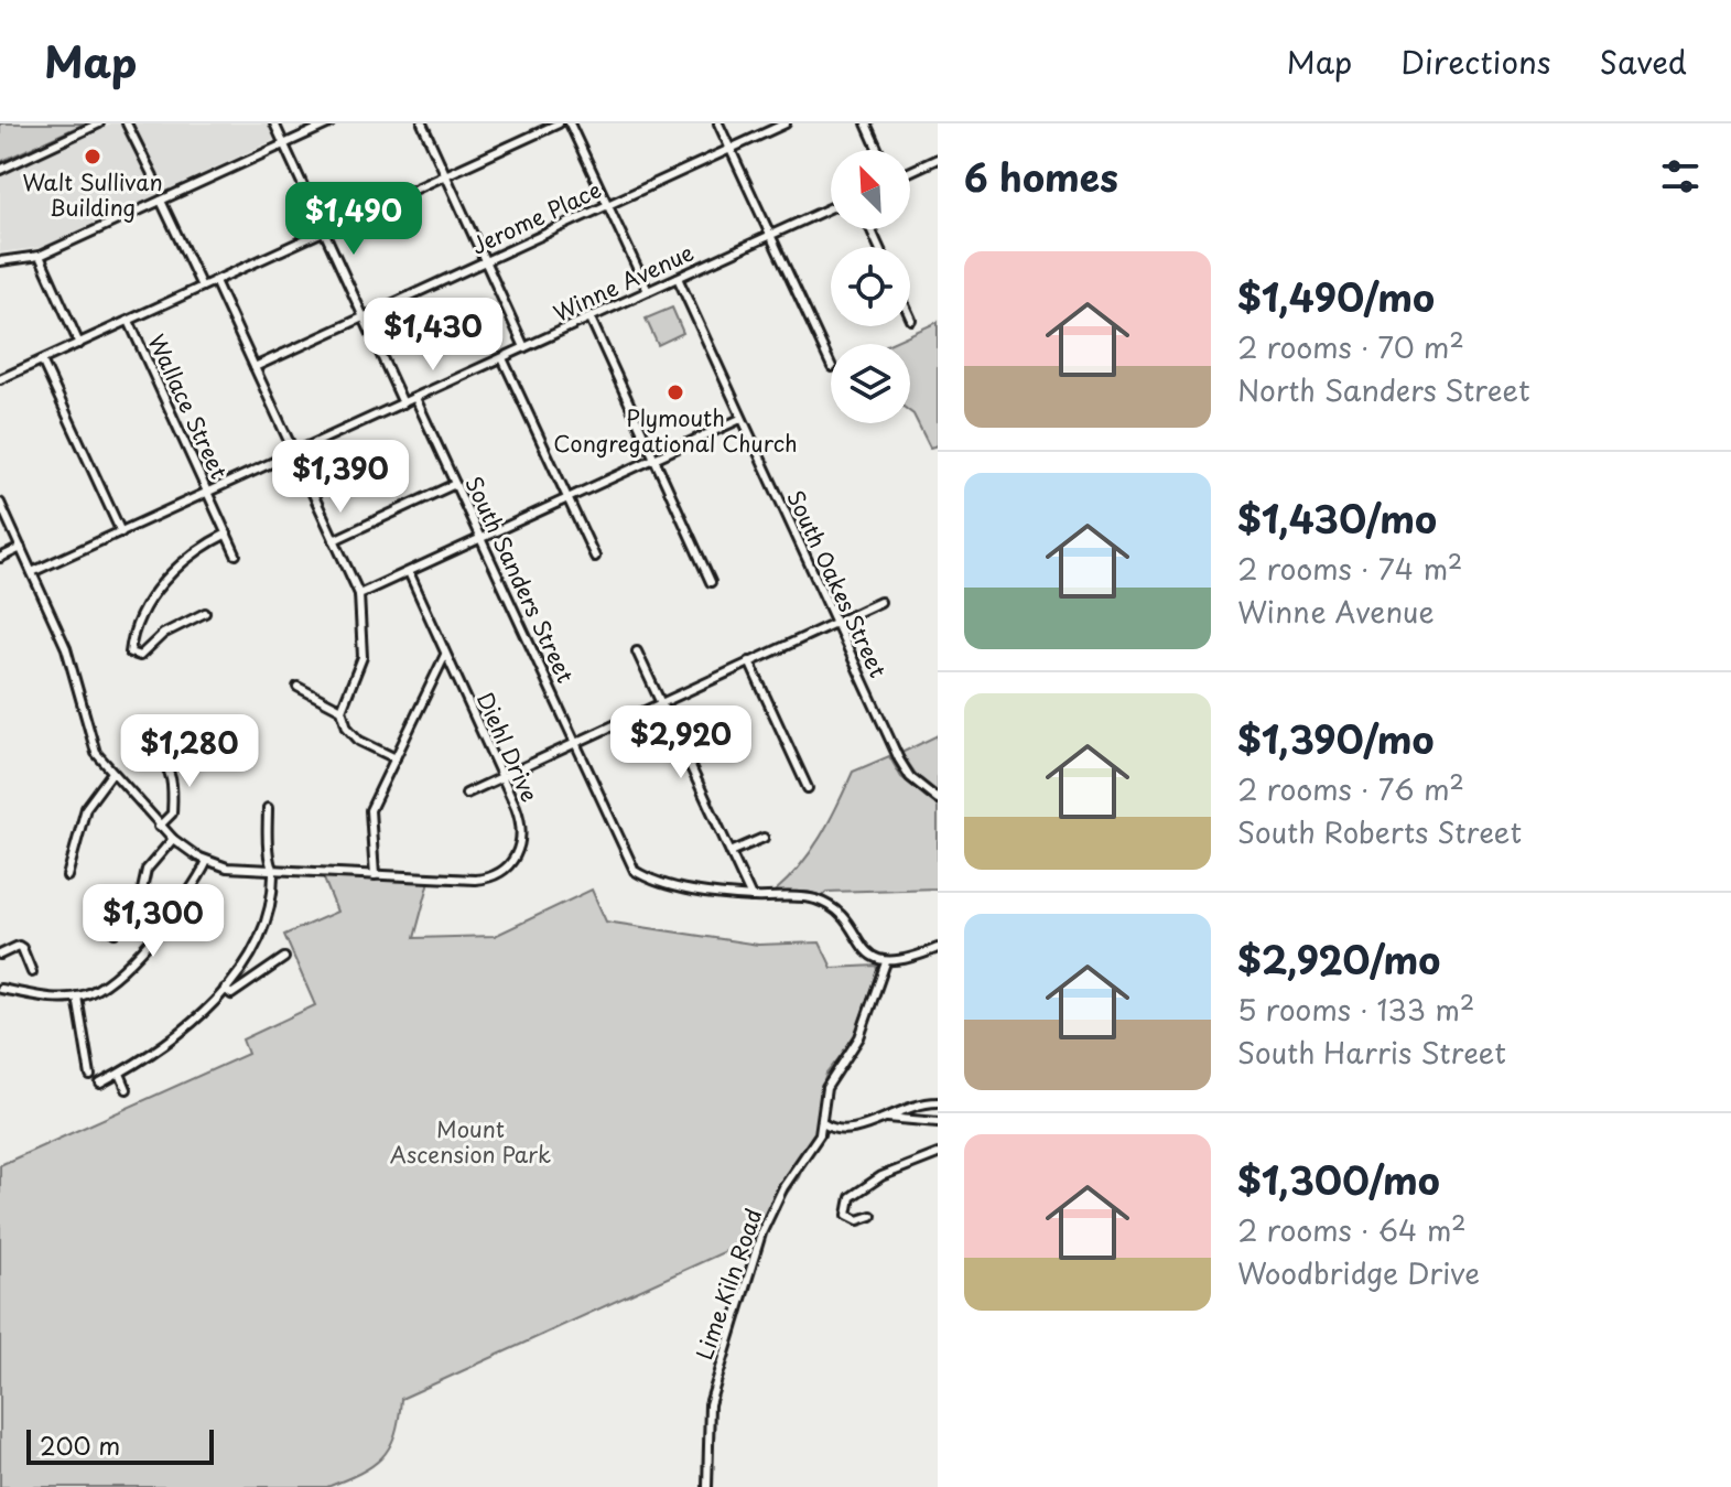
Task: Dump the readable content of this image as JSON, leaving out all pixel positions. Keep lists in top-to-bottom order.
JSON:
{
  "streets": {
    "street": [
      "Jerome Place",
      "Winne Avenue",
      "Wallace Street",
      "South Sanders Street",
      "South Oakes Street",
      "Diehl Drive",
      "Lime Kiln Road"
    ]
  },
  "crossings": [
    ["Winne Avenue", "Wallace Street"],
    ["Winne Avenue", "South Sanders Street"],
    ["Winne Avenue", "South Oakes Street"]
  ],
  "parks": ["Mount Ascension Park"],
  "places": ["Walt Sullivan Building", "Plymouth Congregational Church"],
  "scale_bar": "200 m",
  "north": "top left",
  "page": {
    "header": "Map",
    "nav": ["Map", "Directions", "Saved"],
    "heading": "6 homes",
    "price": [
      "$1,490",
      "$1,430",
      "$1,390",
      "$2,920",
      "$1,280",
      "$1,300"
    ],
    "list": [
      {
        "name": "$1,490/mo",
        "note": "2 rooms · 70 m² · North Sanders Street"
      },
      {
        "name": "$1,430/mo",
        "note": "2 rooms · 74 m² · Winne Avenue"
      },
      {
        "name": "$1,390/mo",
        "note": "2 rooms · 76 m² · South Roberts Street"
      },
      {
        "name": "$2,920/mo",
        "note": "5 rooms · 133 m² · South Harris Street"
      },
      {
        "name": "$1,300/mo",
        "note": "2 rooms · 64 m² · Woodbridge Drive"
      }
    ],
    "scale": "200 m"
  }
}
